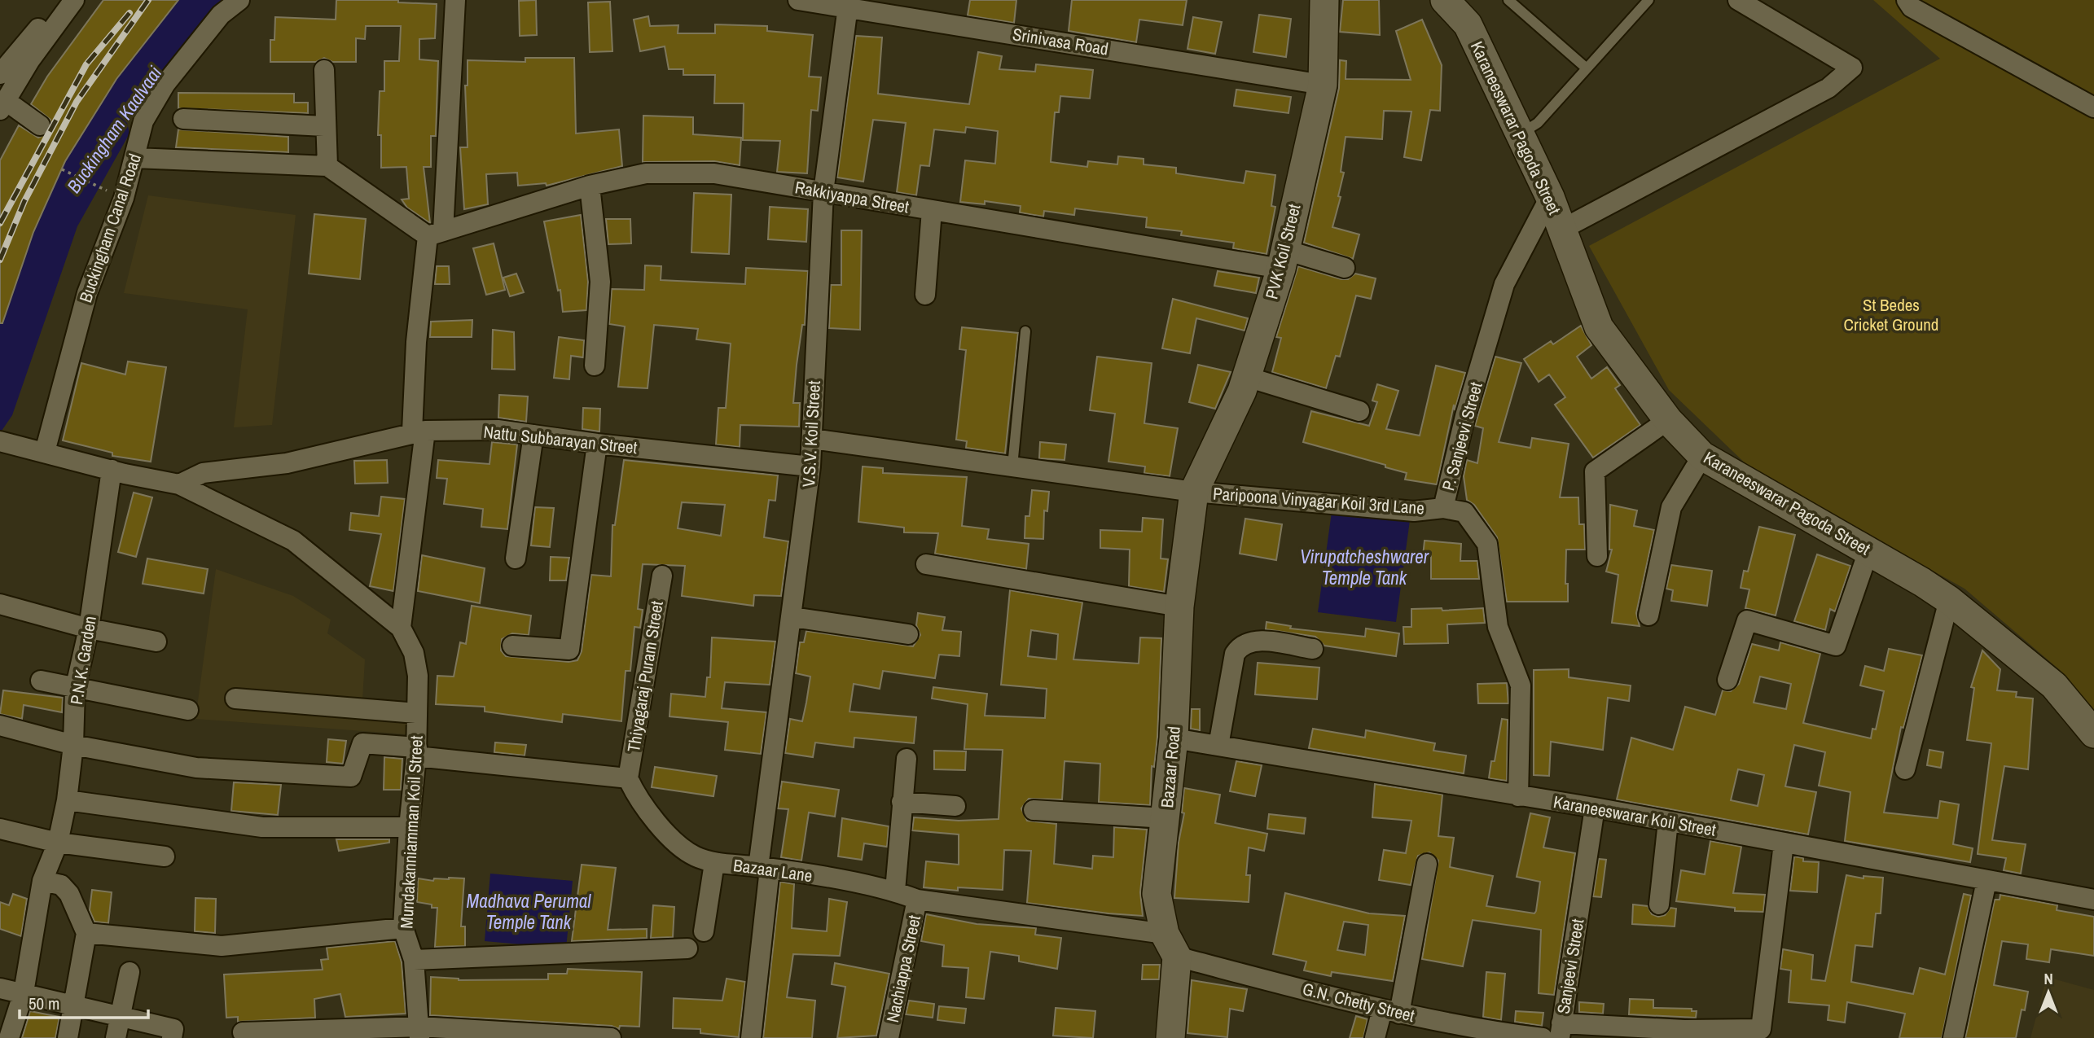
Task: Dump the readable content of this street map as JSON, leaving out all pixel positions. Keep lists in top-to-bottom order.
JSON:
{
  "streets": {
    "street": [
      "Srinivasa Road",
      "Karaneeswarar Pagoda Street",
      "Rakkiyappa Street",
      "Buckingham Canal Road",
      "PVK Koil Street",
      "V.S.V. Koil Street",
      "P. Sanjeevi Street",
      "Nattu Subbarayan Street",
      "Paripoona Vinyagar Koil 3rd Lane",
      "P.N.K. Garden",
      "Thiyagaraj Puram Street",
      "Bazaar Road",
      "Karaneeswarar Koil Street",
      "Mundakanniamman Koil Street",
      "Bazaar Lane",
      "Sanjeevi Street",
      "Nachiappa Street",
      "G.N. Chetty Street"
    ]
  },
  "crossings": [
    ["Srinivasa Road", "PVK Koil Street"],
    ["Srinivasa Road", "V.S.V. Koil Street"],
    ["Karaneeswarar Pagoda Street", "P. Sanjeevi Street"],
    ["Rakkiyappa Street", "PVK Koil Street"],
    ["Rakkiyappa Street", "V.S.V. Koil Street"],
    ["Buckingham Canal Road", "Mundakanniamman Koil Street"],
    ["PVK Koil Street", "Paripoona Vinyagar Koil 3rd Lane"],
    ["PVK Koil Street", "Bazaar Road"],
    ["V.S.V. Koil Street", "Nattu Subbarayan Street"],
    ["V.S.V. Koil Street", "Paripoona Vinyagar Koil 3rd Lane"],
    ["V.S.V. Koil Street", "Bazaar Lane"],
    ["P. Sanjeevi Street", "Paripoona Vinyagar Koil 3rd Lane"],
    ["P. Sanjeevi Street", "Karaneeswarar Koil Street"],
    ["Nattu Subbarayan Street", "Mundakanniamman Koil Street"],
    ["Paripoona Vinyagar Koil 3rd Lane", "Bazaar Road"],
    ["P.N.K. Garden", "Mundakanniamman Koil Street"],
    ["Thiyagaraj Puram Street", "Bazaar Lane"],
    ["Bazaar Road", "Karaneeswarar Koil Street"],
    ["Bazaar Road", "Bazaar Lane"],
    ["Bazaar Road", "G.N. Chetty Street"],
    ["Karaneeswarar Koil Street", "Sanjeevi Street"],
    ["Bazaar Lane", "Nachiappa Street"],
    ["Bazaar Lane", "G.N. Chetty Street"]
  ],
  "water": ["Buckingham Kaalvaai", "Virupatcheshwarer Temple Tank", "Madhava Perumal Temple Tank"],
  "parks": ["St Bedes Cricket Ground"],
  "scale_bar": "50 m",
  "north": "top"
}
